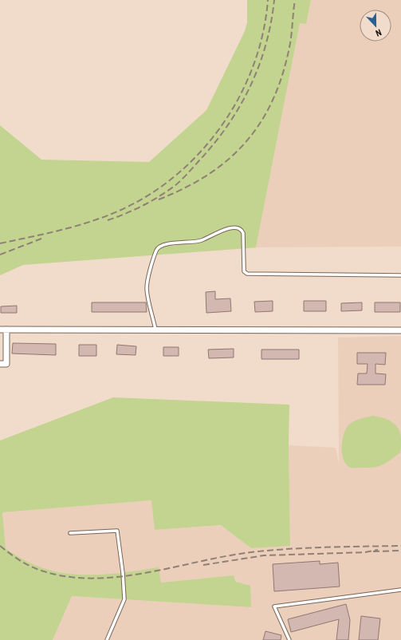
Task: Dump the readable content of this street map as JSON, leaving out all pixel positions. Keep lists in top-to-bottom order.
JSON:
{
  "north": "bottom"
}
